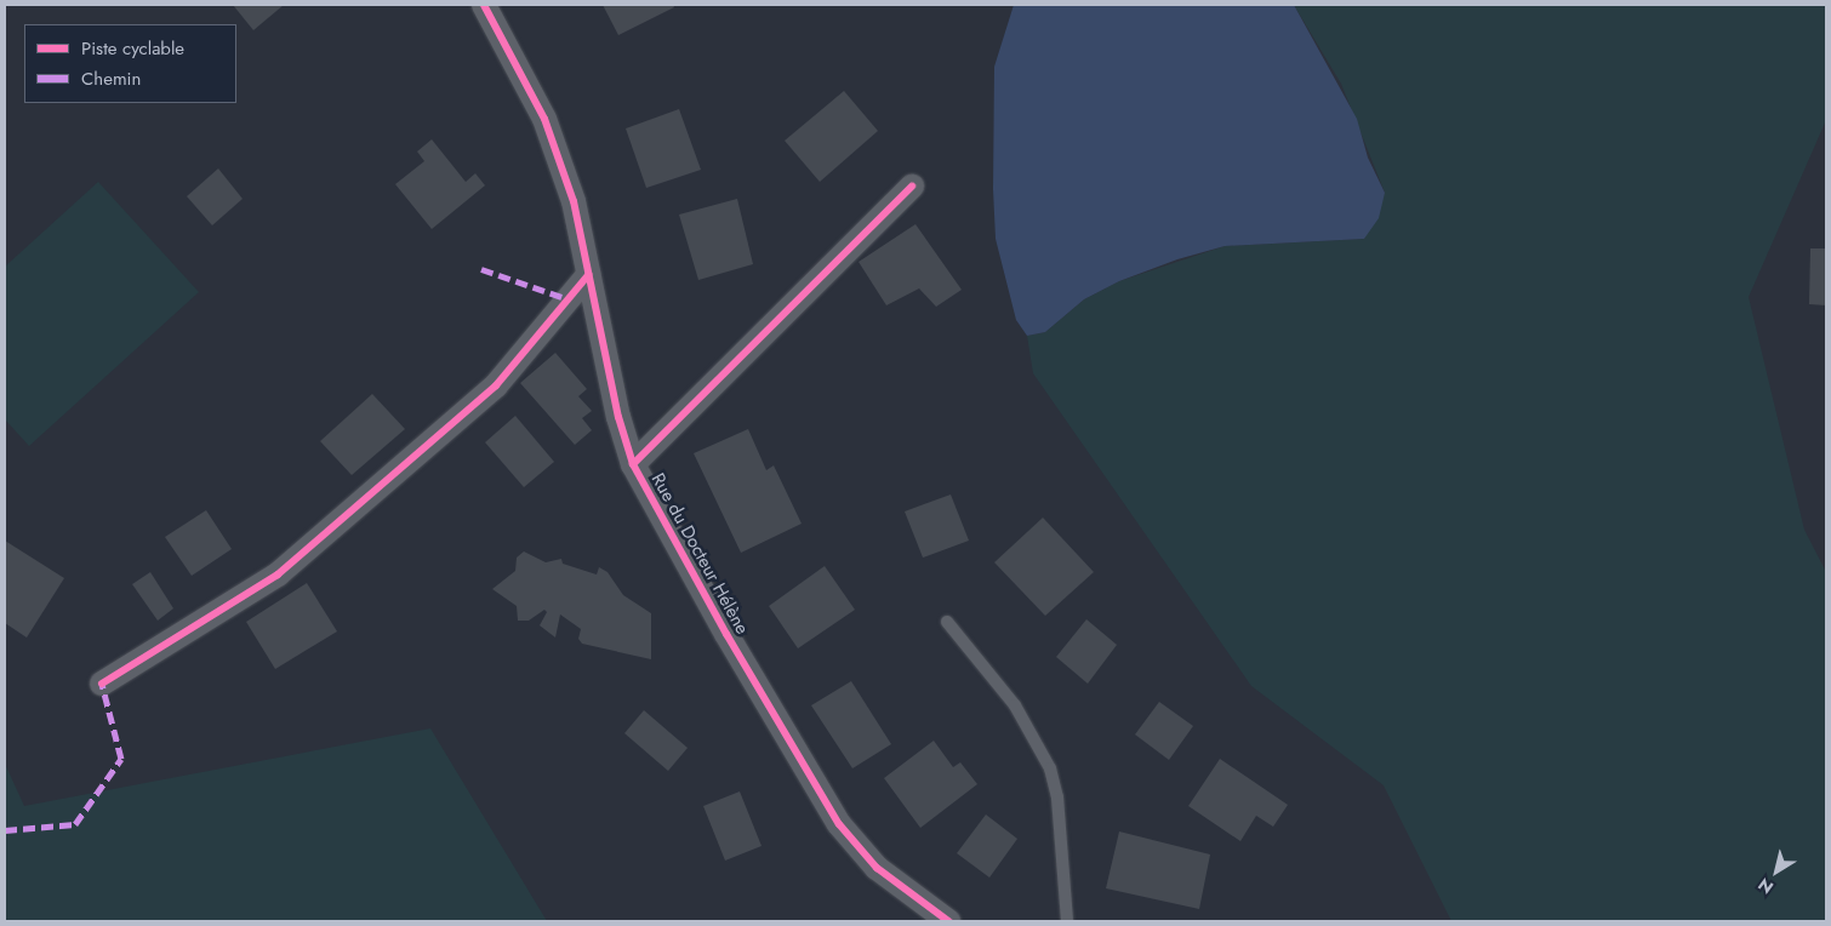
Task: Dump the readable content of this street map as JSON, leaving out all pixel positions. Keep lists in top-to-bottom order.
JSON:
{
  "streets": {
    "street": ["Rue du Docteur Hélène"]
  },
  "legend": ["Piste cyclable", "Chemin"],
  "north": "bottom left"
}
